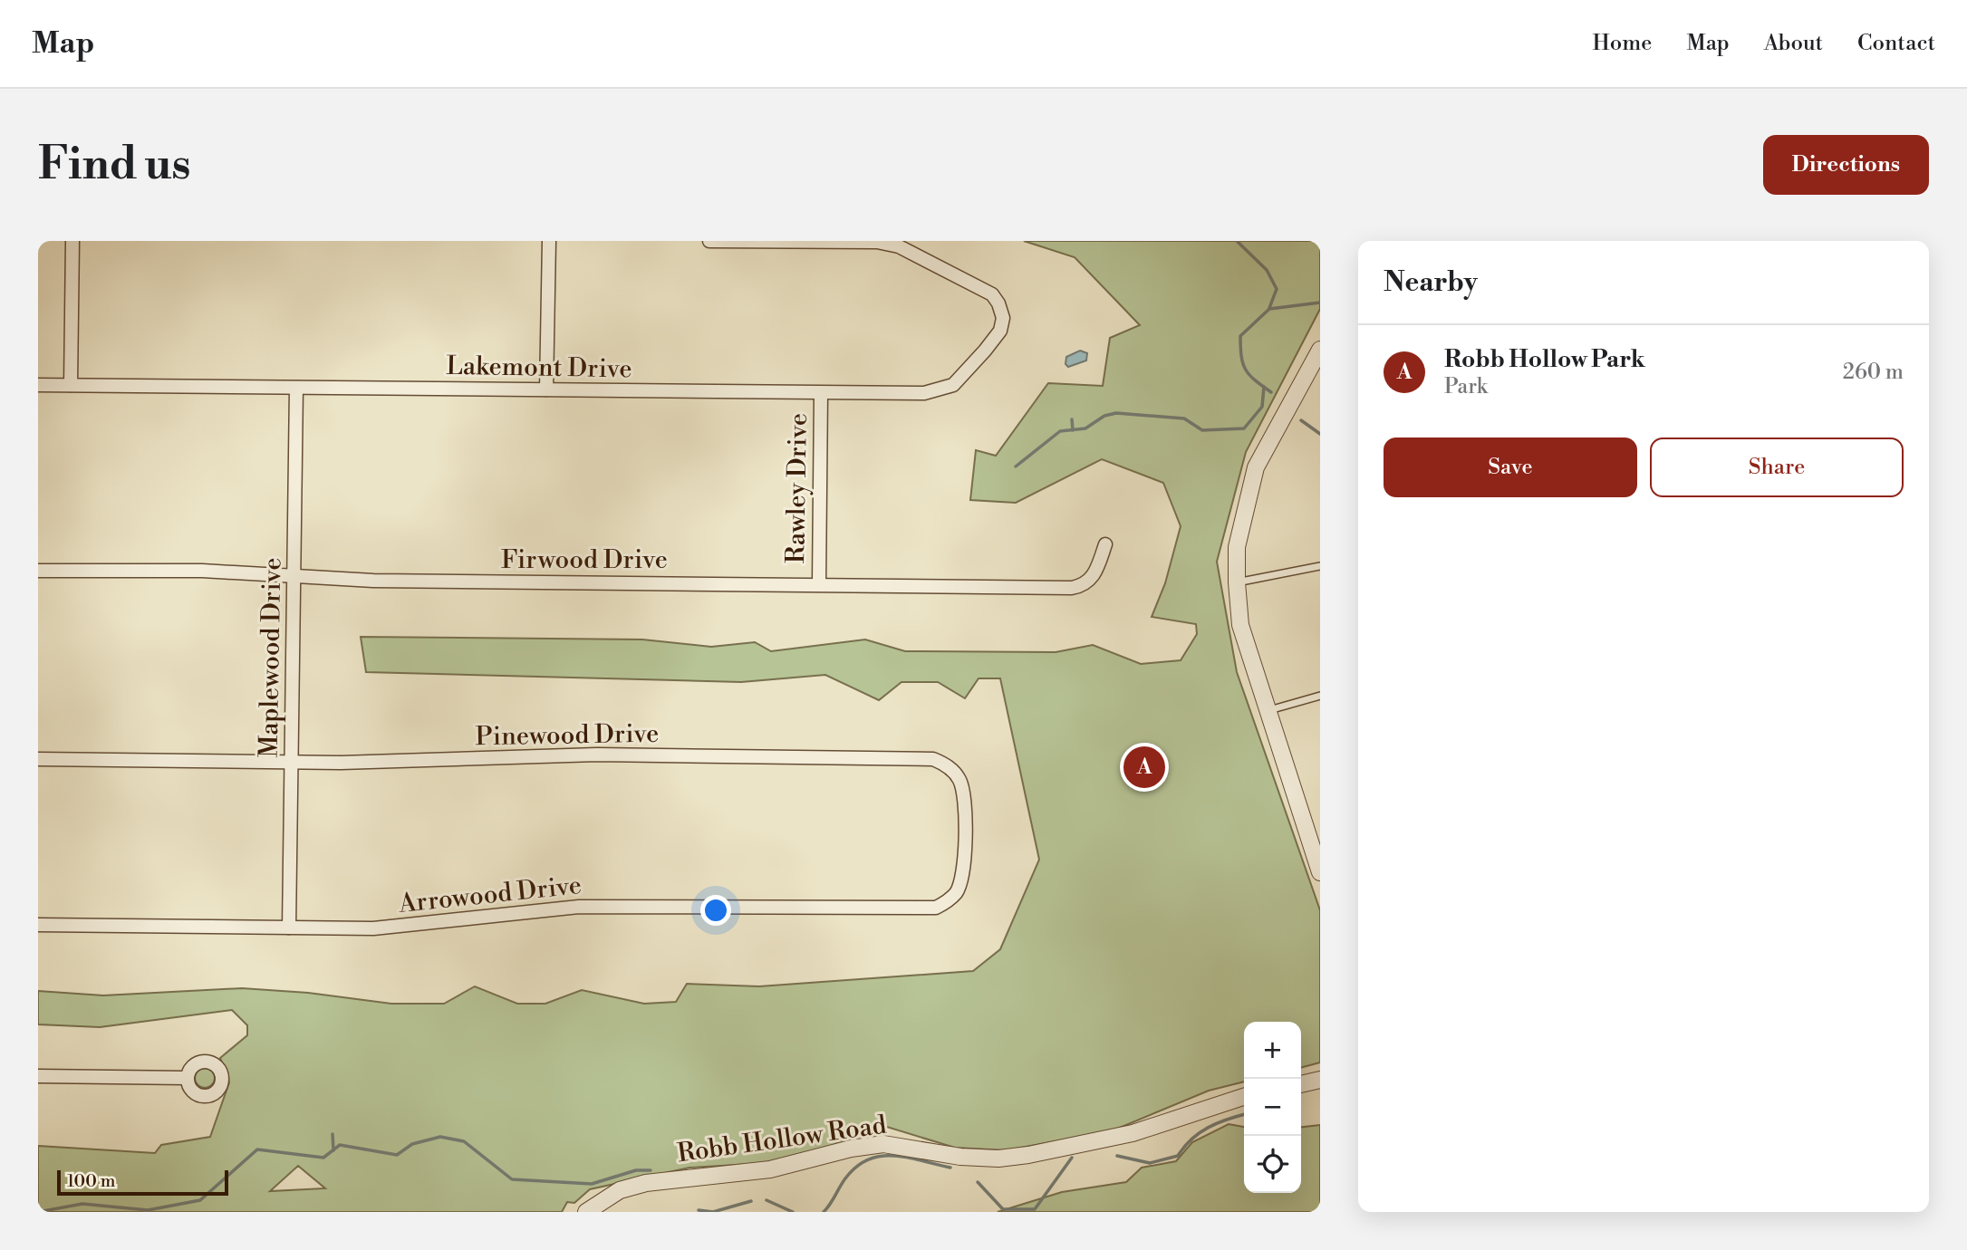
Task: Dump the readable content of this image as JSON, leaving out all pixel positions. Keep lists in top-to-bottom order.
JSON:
{
  "streets": {
    "street": [
      "Lakemont Drive",
      "Rawley Drive",
      "Firwood Drive",
      "Maplewood Drive",
      "Pinewood Drive",
      "Arrowood Drive",
      "Robb Hollow Road"
    ]
  },
  "crossings": [
    ["Lakemont Drive", "Rawley Drive"],
    ["Lakemont Drive", "Maplewood Drive"],
    ["Rawley Drive", "Firwood Drive"],
    ["Firwood Drive", "Maplewood Drive"],
    ["Maplewood Drive", "Pinewood Drive"],
    ["Maplewood Drive", "Arrowood Drive"],
    ["Pinewood Drive", "Arrowood Drive"]
  ],
  "scale_bar": "100 m",
  "page": {
    "header": "Map",
    "nav": [
      "Home",
      "Map",
      "About",
      "Contact"
    ],
    "buttons": [
      "Directions",
      ["Save", "Share"]
    ],
    "title": "Find us",
    "heading": "Nearby",
    "list": [
      {
        "mark": "A",
        "name": "Robb Hollow Park",
        "note": "Park",
        "value": "260 m"
      }
    ],
    "pins": "A",
    "map_buttons": ["+", "−"],
    "scale": "100 m"
  }
}
